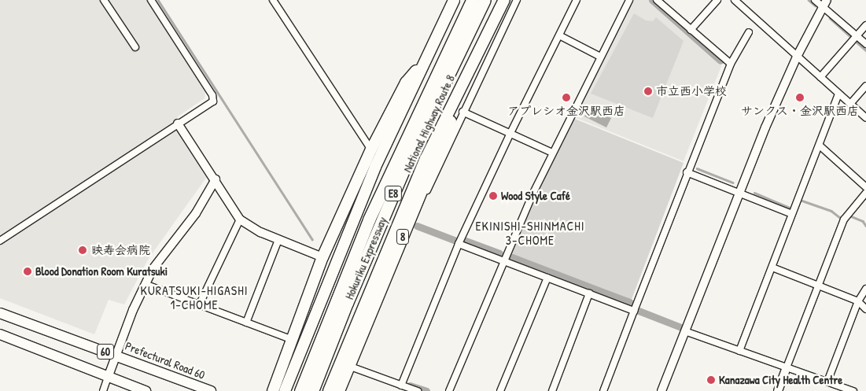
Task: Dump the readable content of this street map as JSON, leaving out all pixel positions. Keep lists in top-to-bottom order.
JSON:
{
  "streets": {
    "highway": [
      "National Highway Route 8",
      "E8",
      "8",
      "Hokuriku Expressway"
    ],
    "main road": ["60", "Prefectural Road 60"]
  },
  "crossings": [
    ["National Highway Route 8", "8"]
  ],
  "districts": ["EKINISHI-SHINMACHI 3-CHOME", "KURATSUKI-HIGASHI 1-CHOME"],
  "places": [
    "市立西小学校",
    "アプレシオ金沢駅西店",
    "サンクス・金沢駅西店",
    "Wood Style Café",
    "映寿会病院",
    "Blood Donation Room Kuratsuki",
    "Kanazawa City Health Centre"
  ]
}
